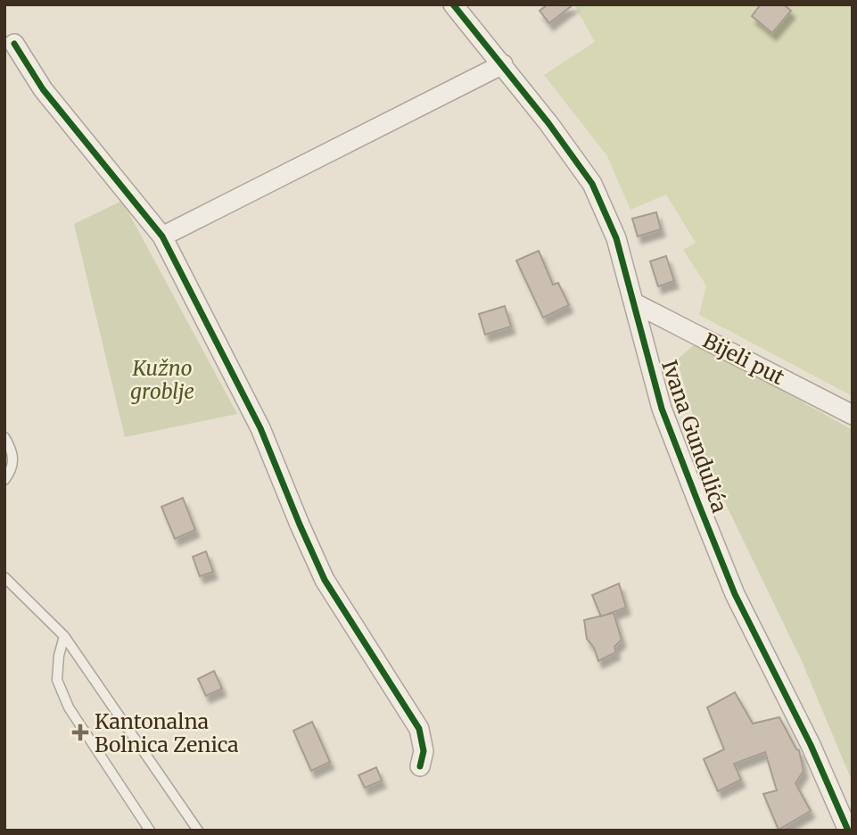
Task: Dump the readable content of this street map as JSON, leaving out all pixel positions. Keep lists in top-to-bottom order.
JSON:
{
  "streets": {
    "street": ["Bijeli put", "Ivana Gundulića"]
  },
  "crossings": [
    ["Bijeli put", "Ivana Gundulića"]
  ],
  "parks": ["Kužno groblje"],
  "places": {
    "health": ["Kantonalna Bolnica Zenica"]
  }
}
